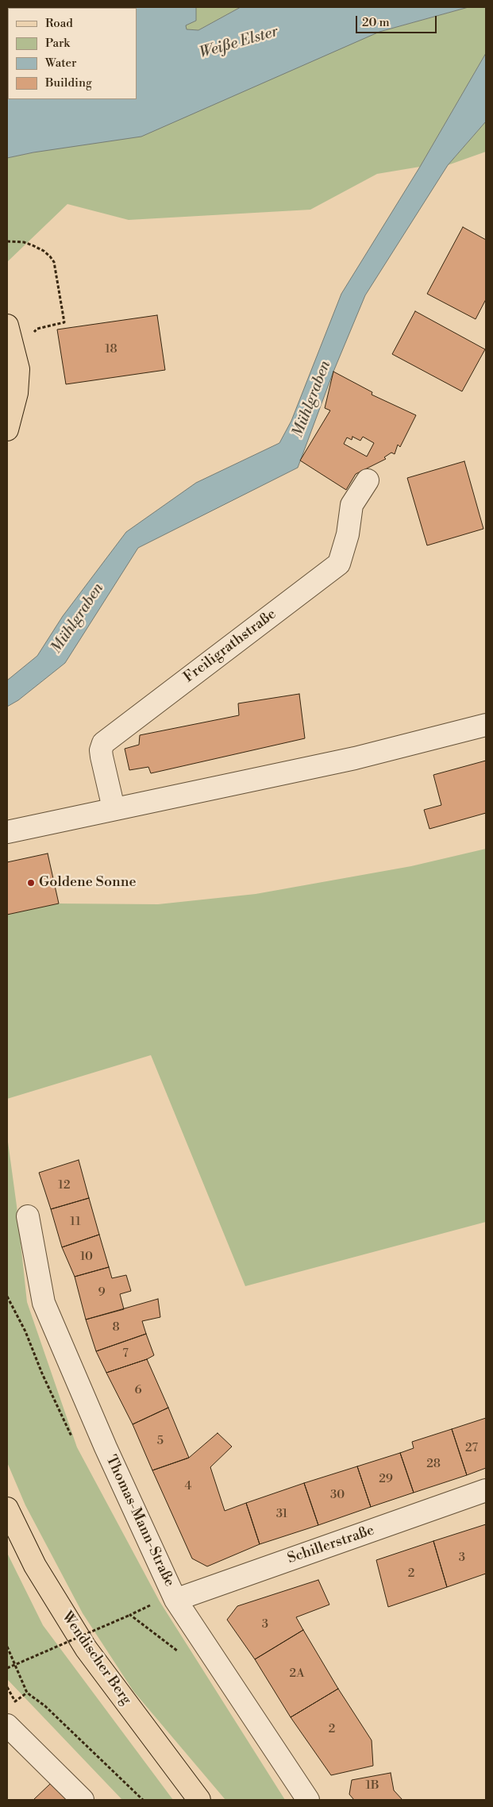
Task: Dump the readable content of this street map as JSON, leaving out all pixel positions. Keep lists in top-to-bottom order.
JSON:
{
  "streets": {
    "main road": ["Wendischer Berg"],
    "street": ["Freiligrathstraße", "Thomas-Mann-Straße", "Schillerstraße"]
  },
  "crossings": [
    ["Thomas-Mann-Straße", "Schillerstraße"]
  ],
  "water": ["Weiße Elster", "Mühlgraben"],
  "places": ["Goldene Sonne"],
  "house_numbers": [
    "18",
    "12",
    "11",
    "10",
    "9",
    "8",
    "7",
    "6",
    "5",
    "27",
    "28",
    "29",
    "4",
    "30",
    "31",
    "3",
    "2",
    "3",
    "2A",
    "2",
    "1B"
  ],
  "legend": [
    "Road",
    "Park",
    "Water",
    "Building"
  ],
  "scale_bar": "20 m"
}
